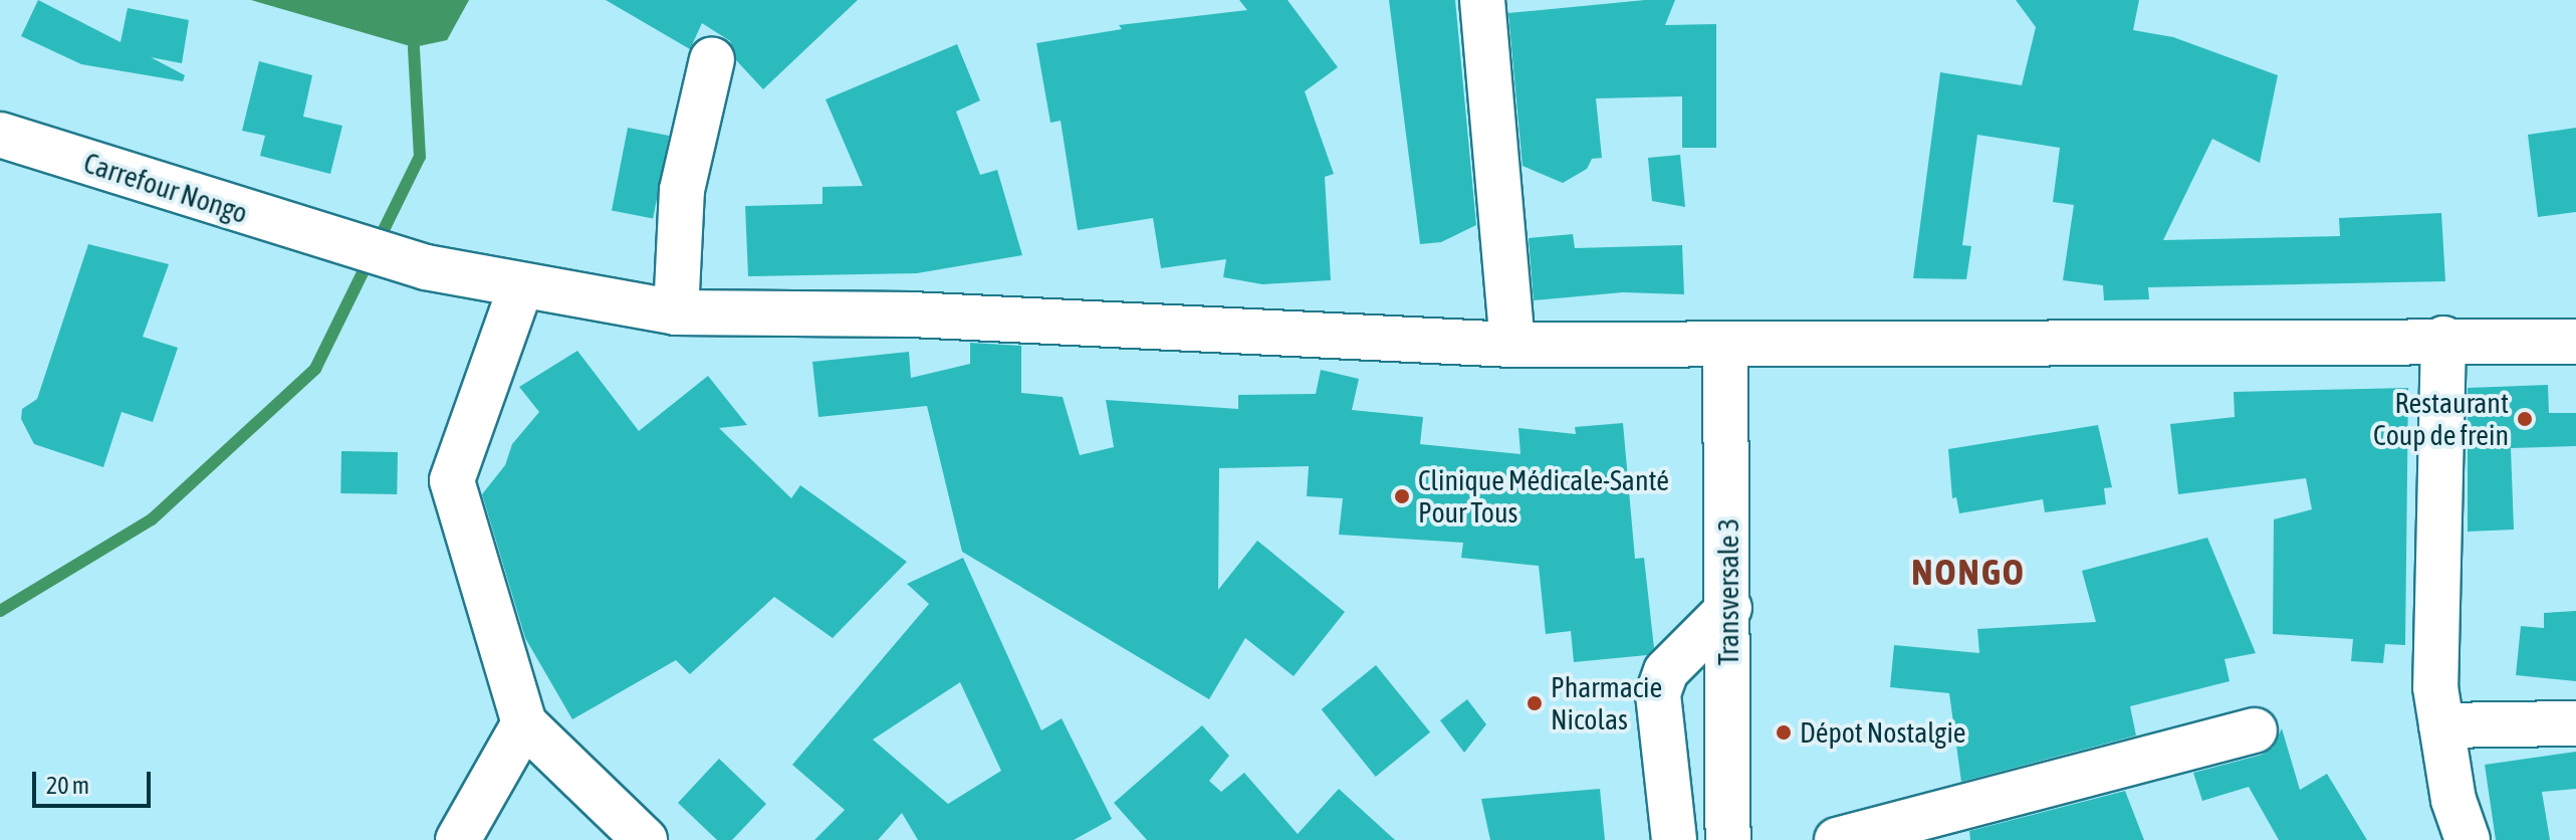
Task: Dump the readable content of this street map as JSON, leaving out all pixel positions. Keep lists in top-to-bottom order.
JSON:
{
  "streets": {
    "main road": ["Carrefour Nongo", "Transversale 3"]
  },
  "crossings": [
    ["Carrefour Nongo", "Transversale 3"]
  ],
  "districts": ["NONGO"],
  "places": [
    "Restaurant Coup de frein",
    "Clinique Médicale-Santé Pour Tous",
    "Pharmacie Nicolas",
    "Dépot Nostalgie"
  ],
  "scale_bar": "20 m"
}
